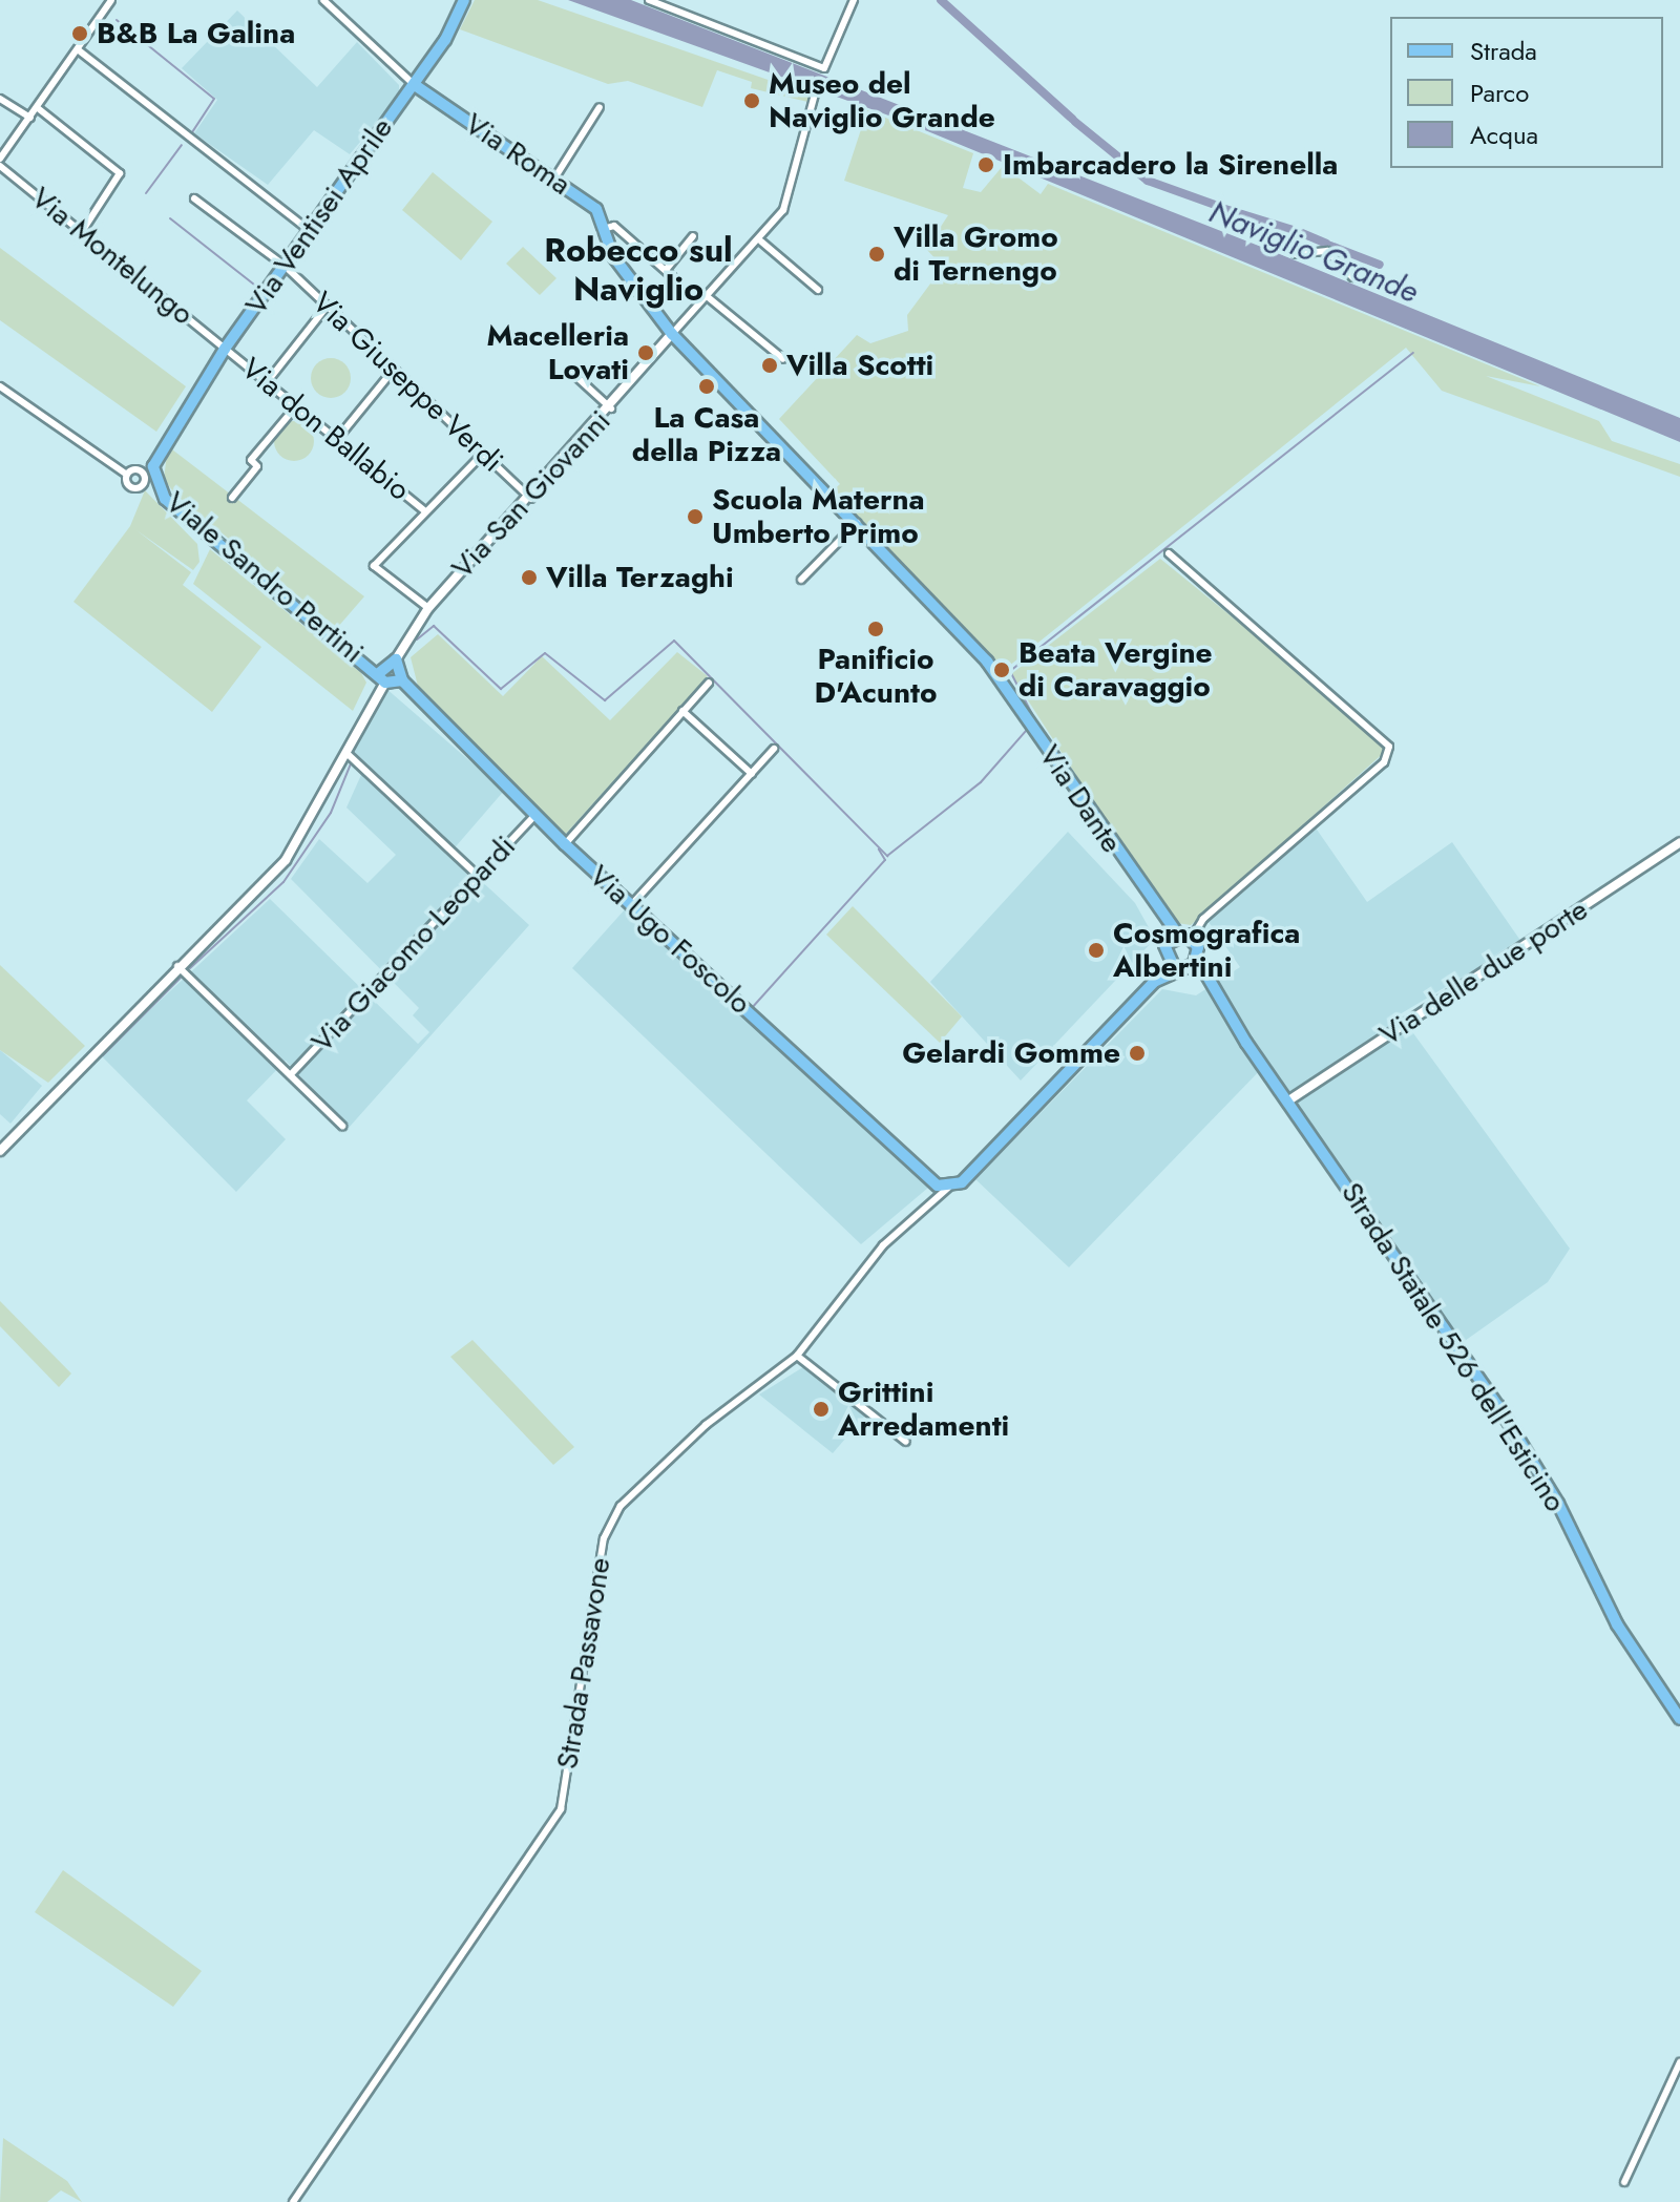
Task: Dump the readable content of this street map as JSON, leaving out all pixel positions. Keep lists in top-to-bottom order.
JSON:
{
  "streets": {
    "main road": [
      "Via Roma",
      "Via Ventisei Aprile",
      "Viale Sandro Pertini",
      "Via Dante",
      "Via Ugo Foscolo",
      "Strada Statale 526 dell'Esticino"
    ],
    "street": [
      "Via Montelungo",
      "Via Giuseppe Verdi",
      "Via don Ballabio",
      "Via San Giovanni",
      "Via Giacomo Leopardi",
      "Via delle due porte",
      "Strada Passavone"
    ]
  },
  "crossings": [
    ["Via Roma", "Via Ventisei Aprile"],
    ["Via Roma", "Via Dante"],
    ["Via Ventisei Aprile", "Via Montelungo"],
    ["Via Ventisei Aprile", "Via Giuseppe Verdi"],
    ["Via Ventisei Aprile", "Via don Ballabio"],
    ["Via Ventisei Aprile", "Viale Sandro Pertini"],
    ["Via Montelungo", "Via don Ballabio"],
    ["Via Montelungo", "Viale Sandro Pertini"],
    ["Via Giuseppe Verdi", "Via San Giovanni"],
    ["Via don Ballabio", "Viale Sandro Pertini"],
    ["Via San Giovanni", "Via Dante"],
    ["Via Ugo Foscolo", "Via Giacomo Leopardi"],
    ["Via Ugo Foscolo", "Strada Passavone"],
    ["Via delle due porte", "Strada Statale 526 dell'Esticino"]
  ],
  "districts": ["Robecco sul Naviglio"],
  "water": ["Naviglio Grande"],
  "places": [
    "B&B La Galina",
    "Museo del Naviglio Grande",
    "Imbarcadero la Sirenella",
    "Villa Gromo di Ternengo",
    "Macelleria Lovati",
    "Villa Scotti",
    "La Casa della Pizza",
    "Scuola Materna Umberto Primo",
    "Villa Terzaghi",
    "Panificio D'Acunto",
    "Beata Vergine di Caravaggio",
    "Cosmografica Albertini",
    "Gelardi Gomme",
    "Grittini Arredamenti"
  ],
  "legend": ["Strada", "Parco", "Acqua"]
}
